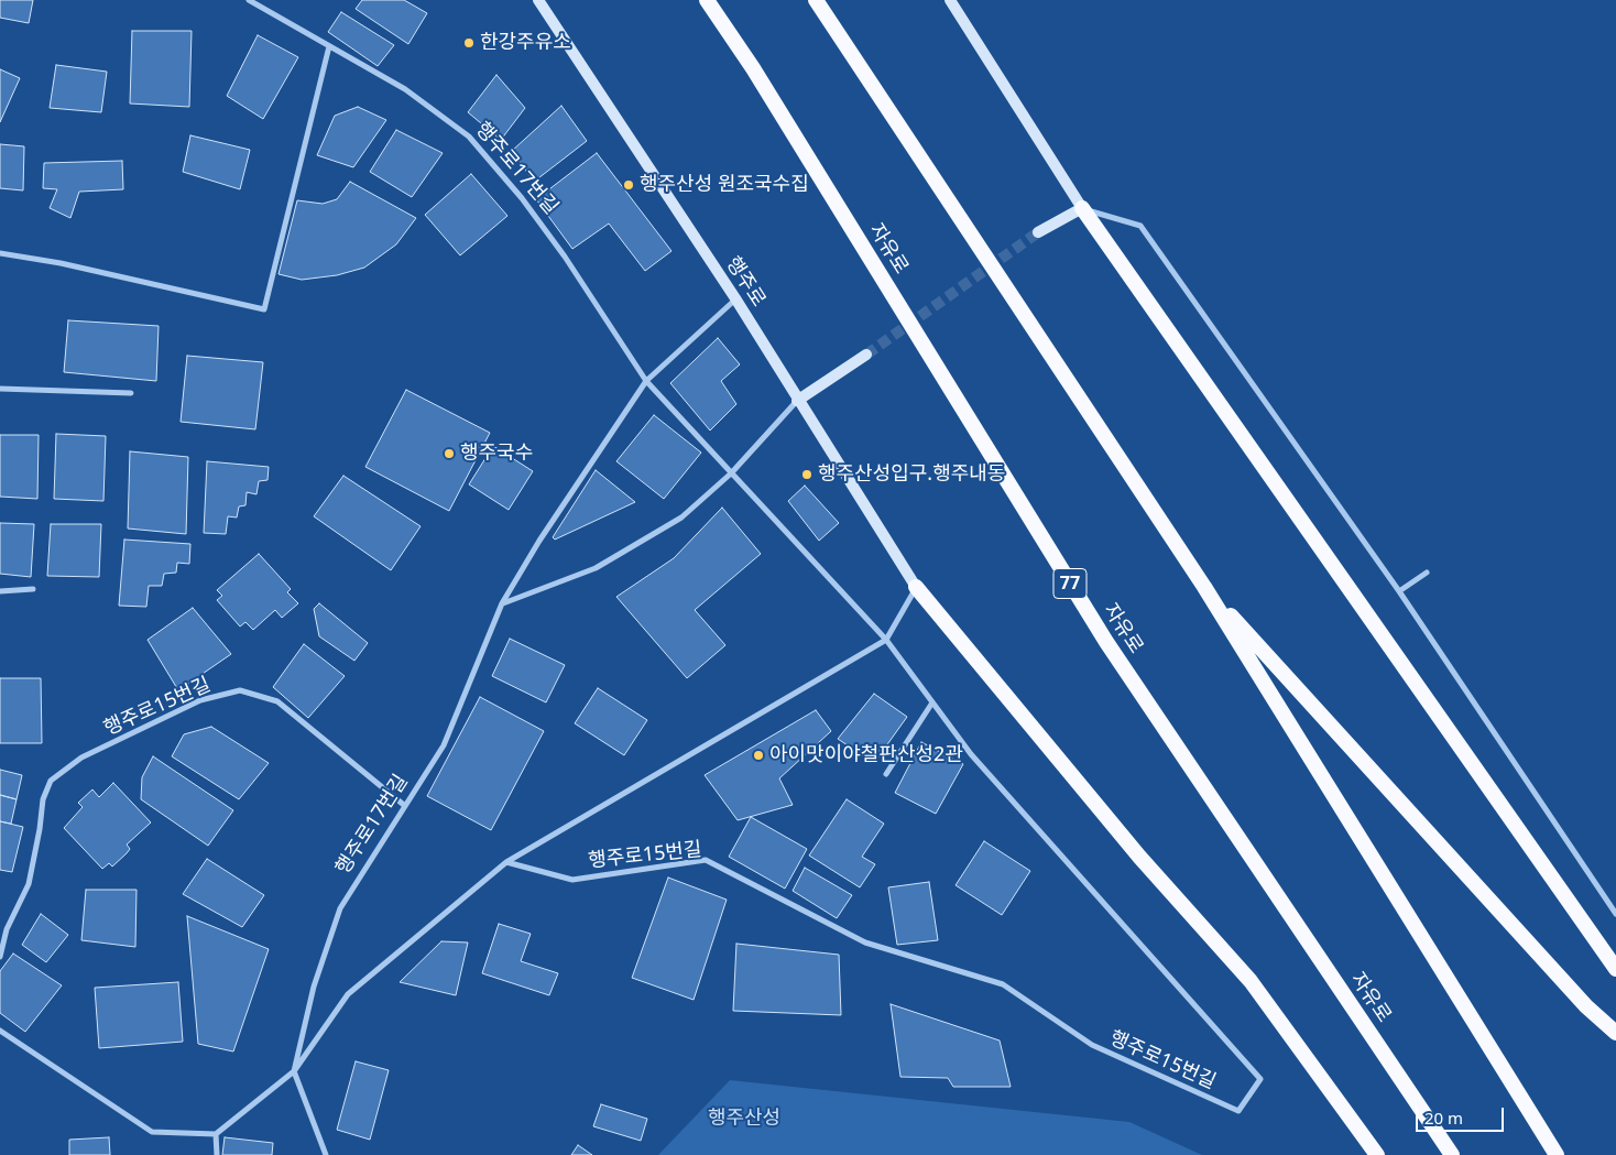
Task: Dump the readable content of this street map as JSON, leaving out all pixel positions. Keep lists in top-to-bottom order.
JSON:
{
  "streets": {
    "highway": ["자유로", "77"],
    "main road": ["행주로"],
    "street": ["행주로17번길", "행주로15번길"]
  },
  "crossings": [
    ["행주로17번길", "행주로15번길"]
  ],
  "parks": ["행주산성"],
  "places": [
    "한강주유소",
    "행주산성 원조국수집",
    "행주국수",
    "행주산성입구.행주내동",
    "아이맛이야철판산성2관"
  ],
  "scale_bar": "20 m"
}
